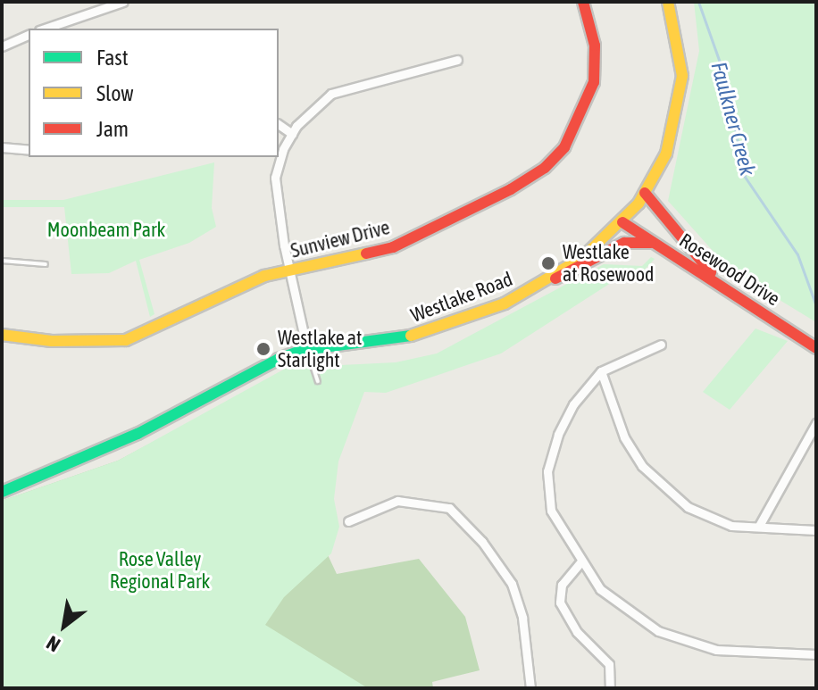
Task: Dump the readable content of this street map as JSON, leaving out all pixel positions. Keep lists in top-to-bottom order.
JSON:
{
  "streets": {
    "street": ["Sunview Drive", "Rosewood Drive", "Westlake Road"]
  },
  "crossings": [
    ["Rosewood Drive", "Westlake Road"]
  ],
  "water": ["Faulkner Creek"],
  "parks": ["Moonbeam Park", "Rose Valley Regional Park"],
  "places": ["Westlake at Rosewood", "Westlake at Starlight"],
  "legend": ["Fast", "Slow", "Jam"],
  "north": "bottom left"
}
